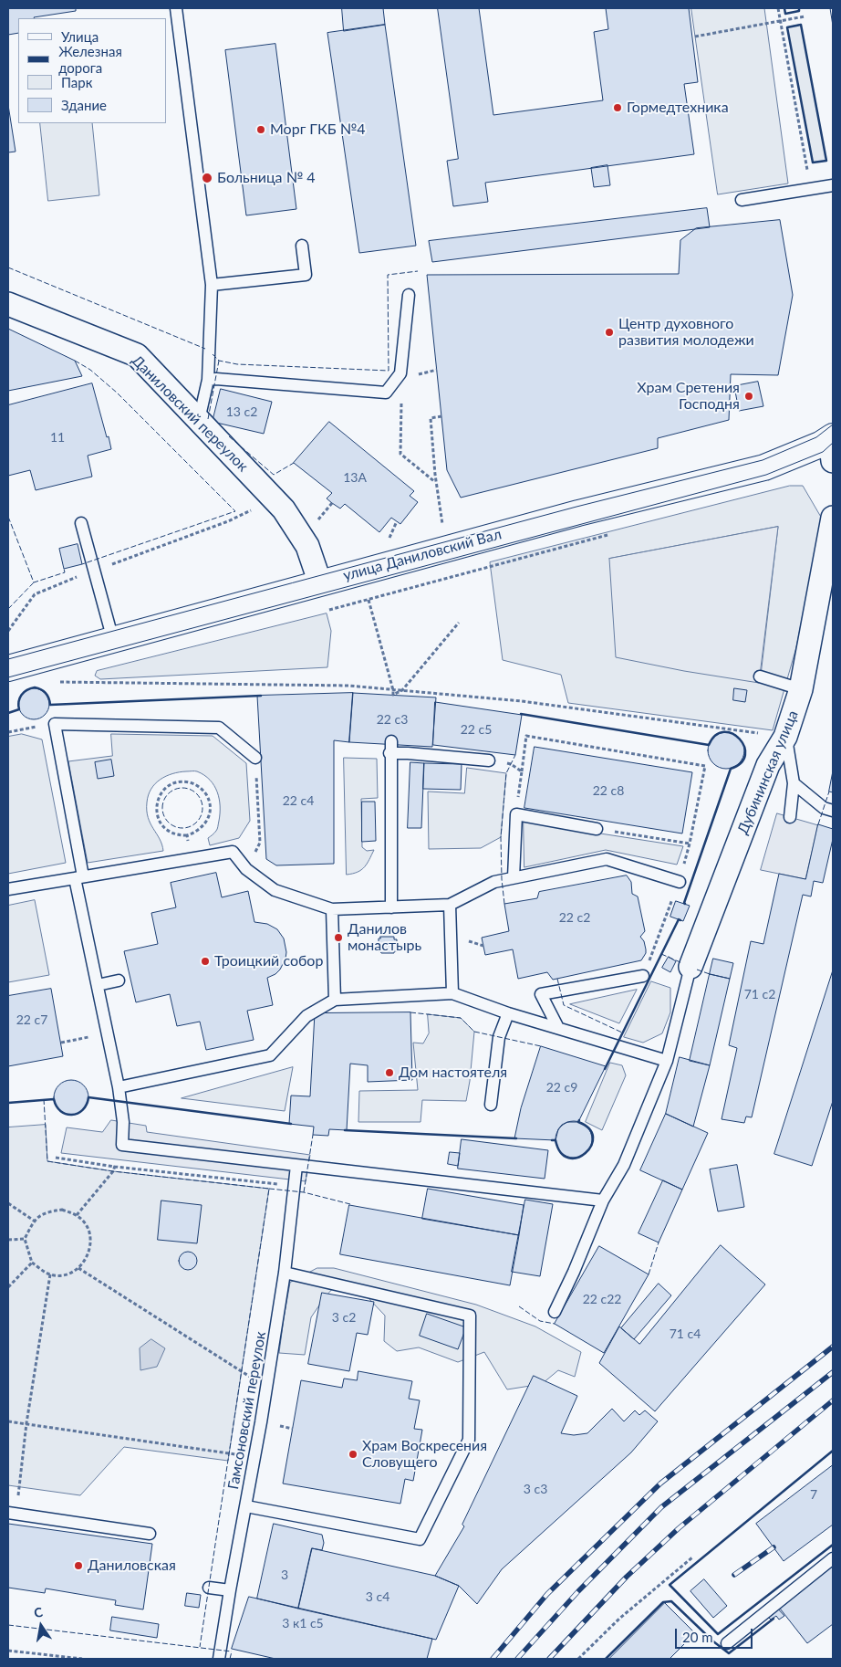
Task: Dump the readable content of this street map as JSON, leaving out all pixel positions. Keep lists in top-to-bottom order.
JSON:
{
  "streets": {
    "main road": ["улица Даниловский Вал"],
    "street": ["Даниловский переулок", "Дубининская улица"],
    "lane": ["Гамсоновский переулок"]
  },
  "crossings": [
    ["Даниловский переулок", "улица Даниловский Вал"]
  ],
  "places": [
    "Гормедтехника",
    "Морг ГКБ №4",
    "Больница № 4",
    "Центр духовного развития молодежи",
    "Храм Сретения Господня",
    "Данилов монастырь",
    "Троицкий собор",
    "Дом настоятеля",
    "Храм Воскресения Словущего",
    "Даниловская"
  ],
  "house_numbers": [
    "13 с2",
    "11",
    "13А",
    "22 с3",
    "22 с5",
    "22 с8",
    "22 с4",
    "22 с2",
    "71 с2",
    "22 с7",
    "22 с9",
    "22 с22",
    "3 с2",
    "71 с4",
    "3 с3",
    "7",
    "3",
    "3 с4",
    "3 к1 с5"
  ],
  "legend": [
    "Улица",
    "Железная дорога",
    "Парк",
    "Здание"
  ],
  "scale_bar": "20 m",
  "north": "top"
}
